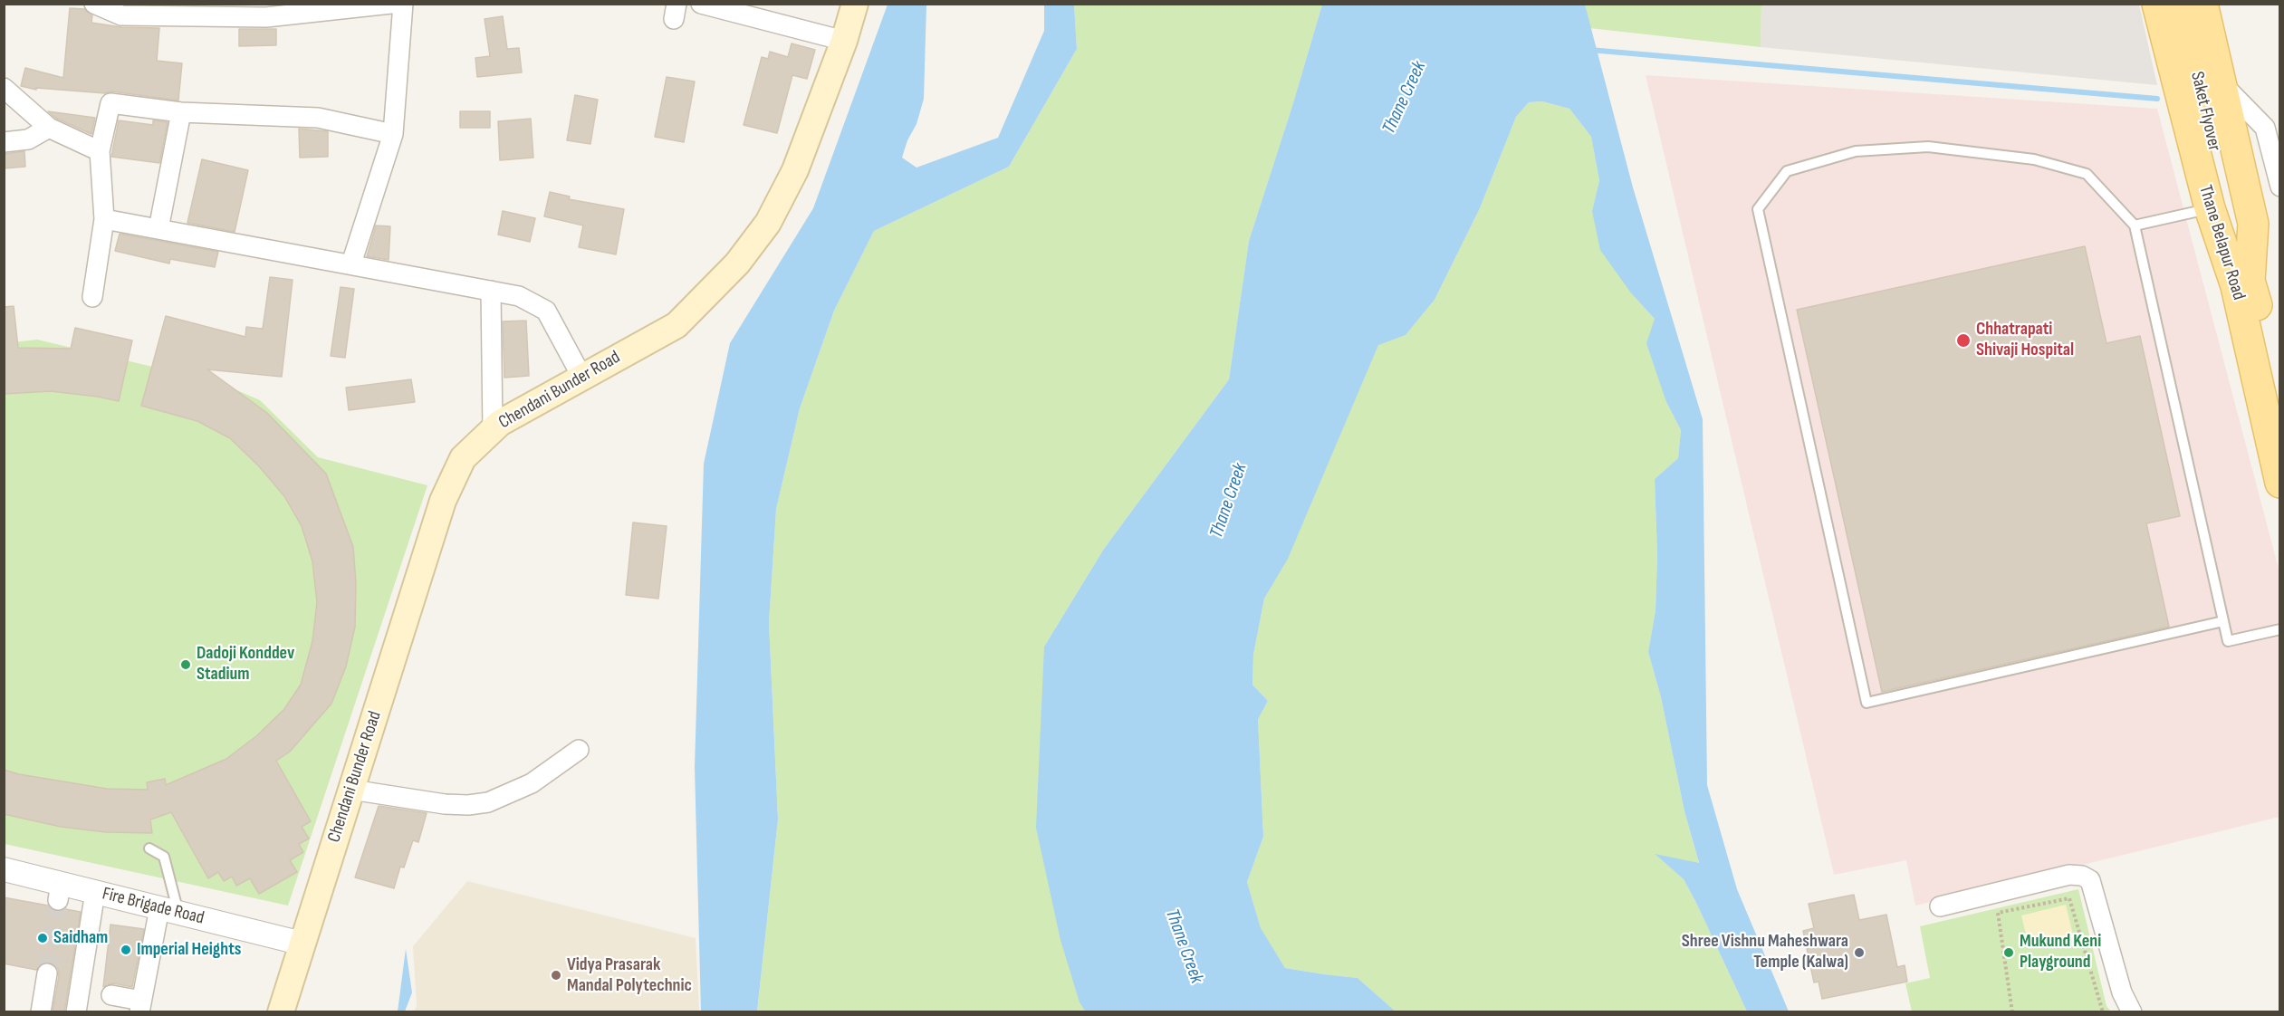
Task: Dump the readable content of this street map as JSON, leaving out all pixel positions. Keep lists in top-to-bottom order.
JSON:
{
  "streets": {
    "main road": ["Saket Flyover", "Thane Belapur Road", "Chendani Bunder Road"],
    "street": ["Fire Brigade Road"]
  },
  "crossings": [
    ["Saket Flyover", "Thane Belapur Road"],
    ["Chendani Bunder Road", "Fire Brigade Road"]
  ],
  "water": ["Thane Creek"],
  "places": [
    "Chhatrapati Shivaji Hospital",
    "Dadoji Konddev Stadium",
    "Saidham",
    "Imperial Heights",
    "Shree Vishnu Maheshwara Temple (Kalwa)",
    "Mukund Keni Playground",
    "Vidya Prasarak Mandal Polytechnic"
  ]
}
